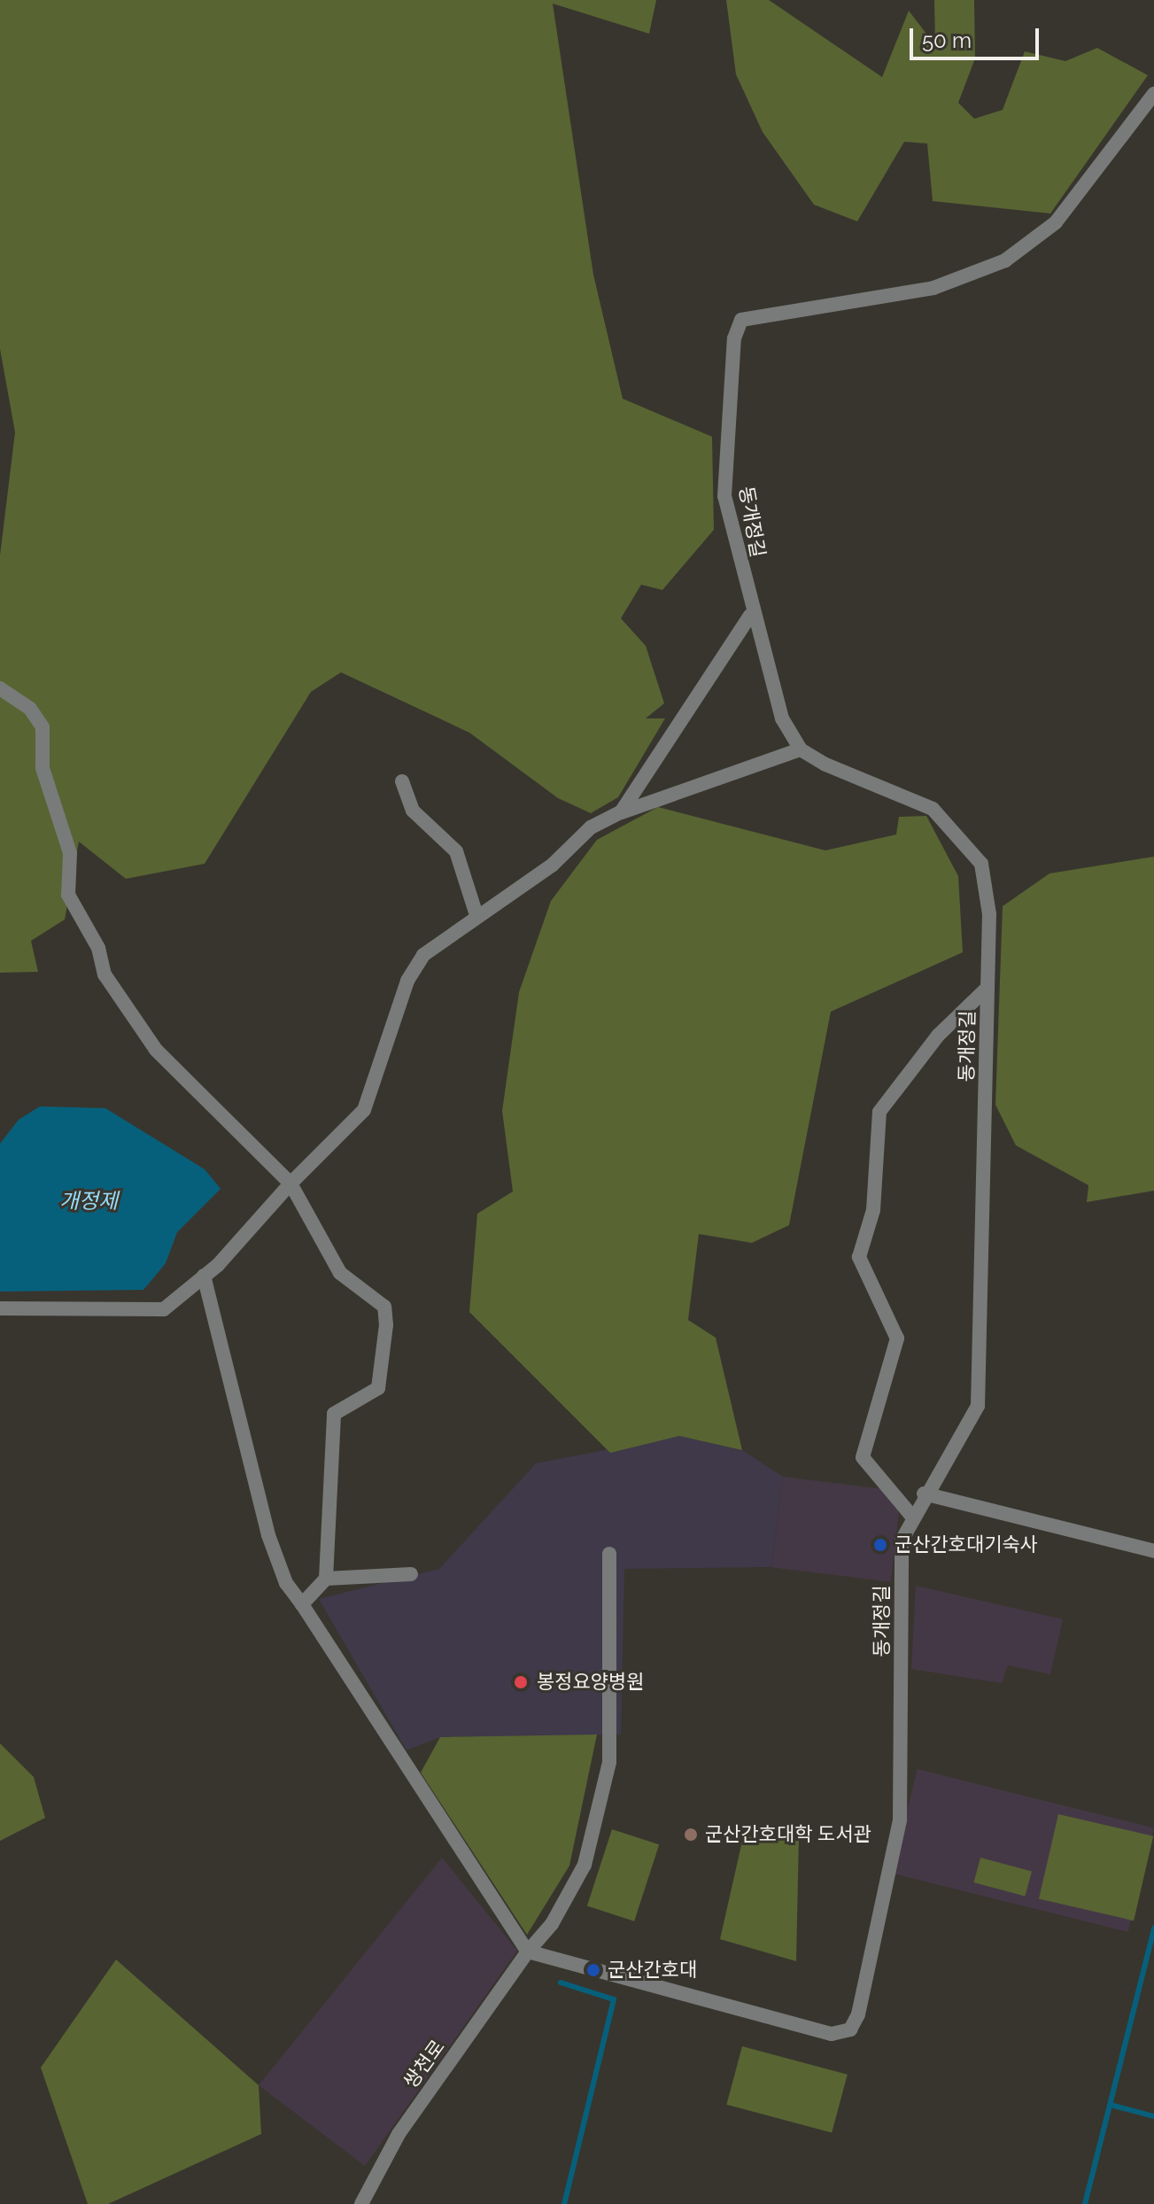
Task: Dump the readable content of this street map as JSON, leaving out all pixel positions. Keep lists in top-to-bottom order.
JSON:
{
  "streets": {
    "street": ["동개정길", "쌍천로"]
  },
  "crossings": [
    ["동개정길", "쌍천로"]
  ],
  "water": ["개정제"],
  "places": [
    "군산간호대기숙사",
    "봉정요양병원",
    "군산간호대학 도서관",
    "군산간호대"
  ],
  "scale_bar": "50 m"
}
